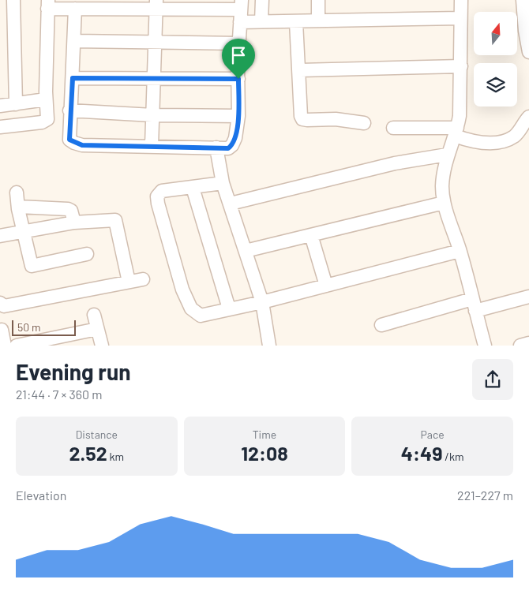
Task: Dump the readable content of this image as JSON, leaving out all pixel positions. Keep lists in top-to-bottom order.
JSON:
{
  "scale_bar": "50 m",
  "north": "top",
  "page": {
    "scale": "50 m",
    "heading": ["Evening run", "21:44 · 7 × 360 m"],
    "stats": [
      ["Distance", "2.52 km"],
      ["Time", "12:08"],
      ["Pace", "4:49 /km"]
    ],
    "chart": ["Elevation", "221–227 m"]
  }
}
